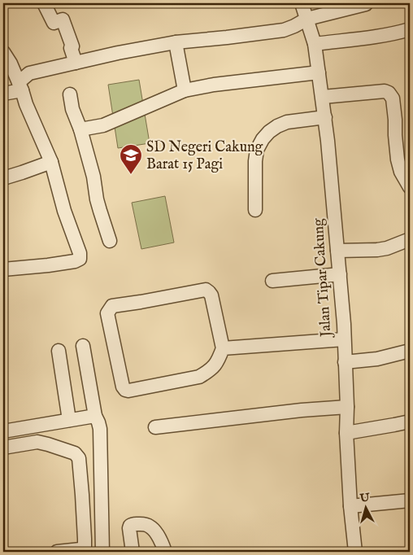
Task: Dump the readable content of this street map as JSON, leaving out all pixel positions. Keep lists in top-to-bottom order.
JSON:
{
  "streets": {
    "street": ["Jalan Tipar Cakung"]
  },
  "places": {
    "school or university": ["SD Negeri Cakung Barat 15 Pagi"]
  },
  "north": "top"
}
